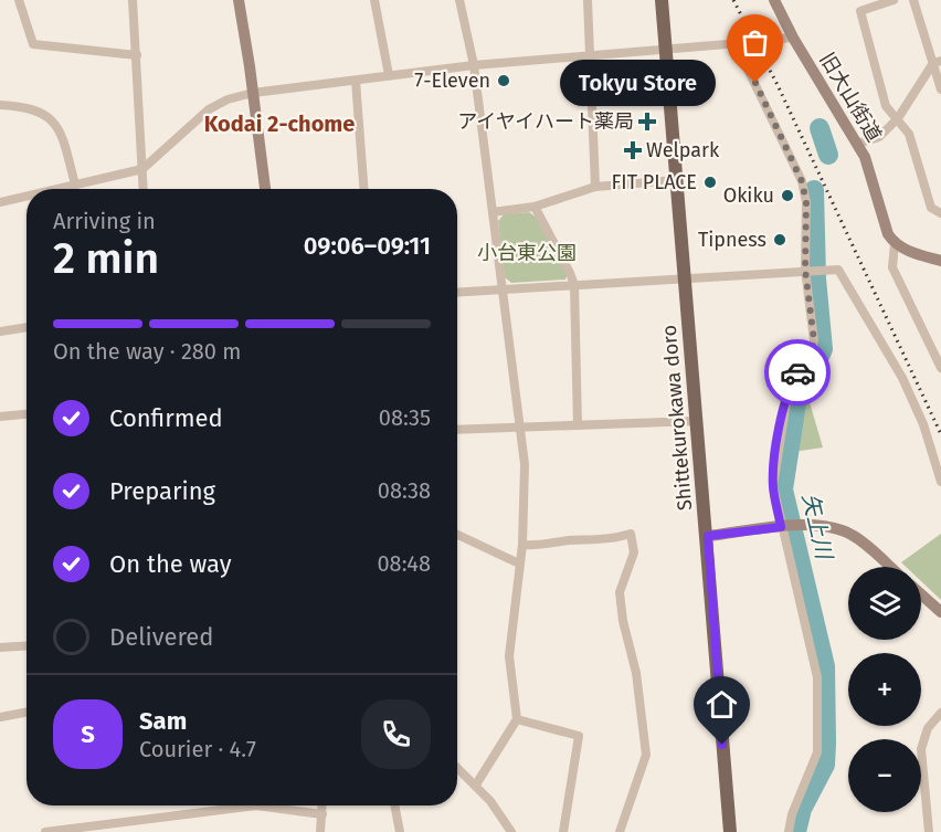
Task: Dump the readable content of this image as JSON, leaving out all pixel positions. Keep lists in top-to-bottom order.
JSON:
{
  "streets": {
    "main road": ["Shittekurokawa doro"],
    "street": ["旧大山街道"]
  },
  "districts": ["Kodai 2-chome"],
  "water": ["矢上川"],
  "parks": ["小台東公園"],
  "places": {
    "other": [
      "7-Eleven",
      "Tokyu Store",
      "FIT PLACE",
      "Okiku",
      "Tipness"
    ],
    "health": ["アイヤイハート薬局", "Welpark"]
  },
  "page": {
    "bubble": "Tokyu Store",
    "heading": ["2 min", "Arriving in", "09:06–09:11"],
    "panel": ["Sam", "Courier · 4.7"],
    "bar": "On the way · 280 m",
    "list": [
      ["Confirmed", "08:35"],
      ["Preparing", "08:38"],
      ["On the way", "08:48"],
      "Delivered"
    ],
    "map_buttons": ["+", "−"],
    "round": "S"
  }
}
